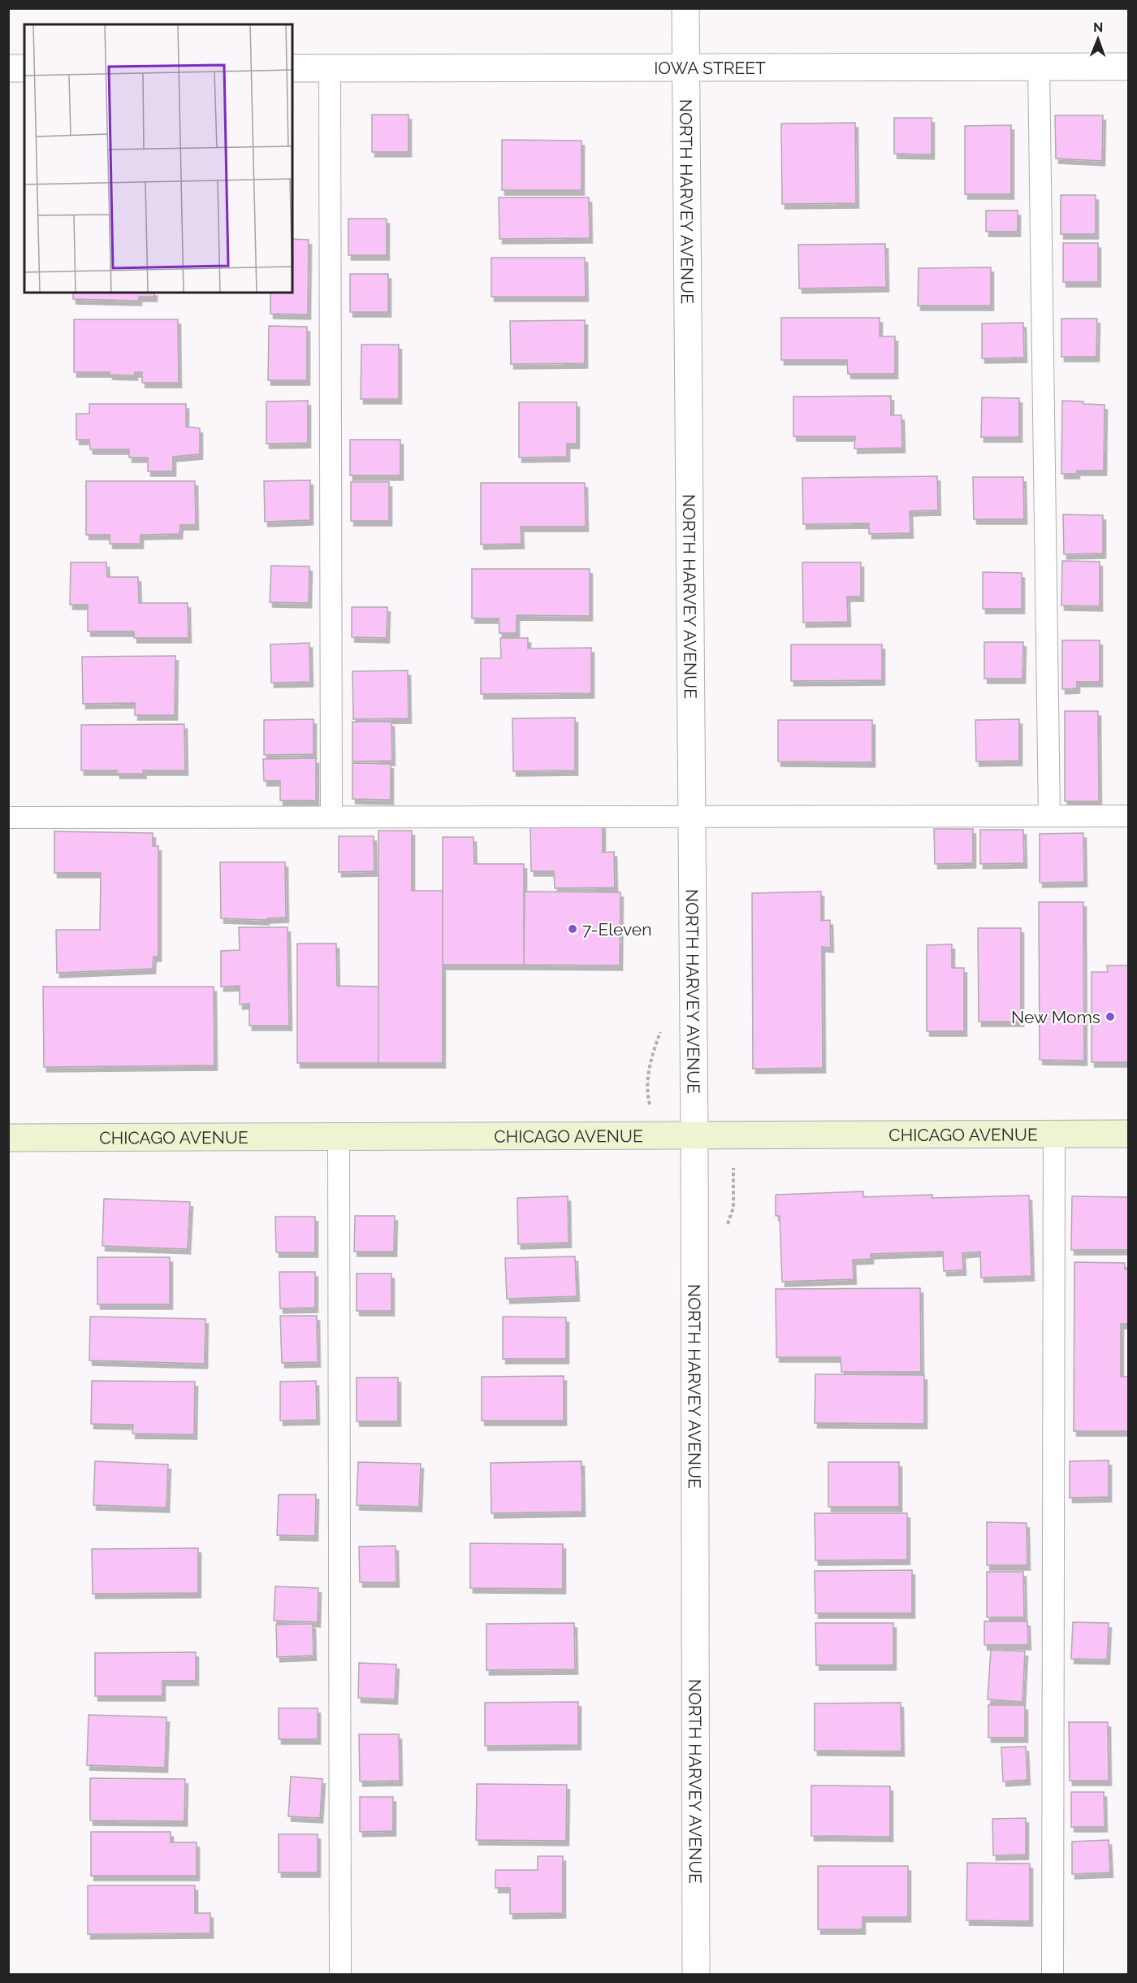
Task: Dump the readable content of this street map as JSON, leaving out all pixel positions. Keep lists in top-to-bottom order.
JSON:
{
  "streets": {
    "main road": ["CHICAGO AVENUE"],
    "street": ["IOWA STREET", "NORTH HARVEY AVENUE"]
  },
  "crossings": [
    ["IOWA STREET", "NORTH HARVEY AVENUE"],
    ["NORTH HARVEY AVENUE", "CHICAGO AVENUE"]
  ],
  "places": ["7-Eleven", "New Moms"],
  "north": "top"
}
